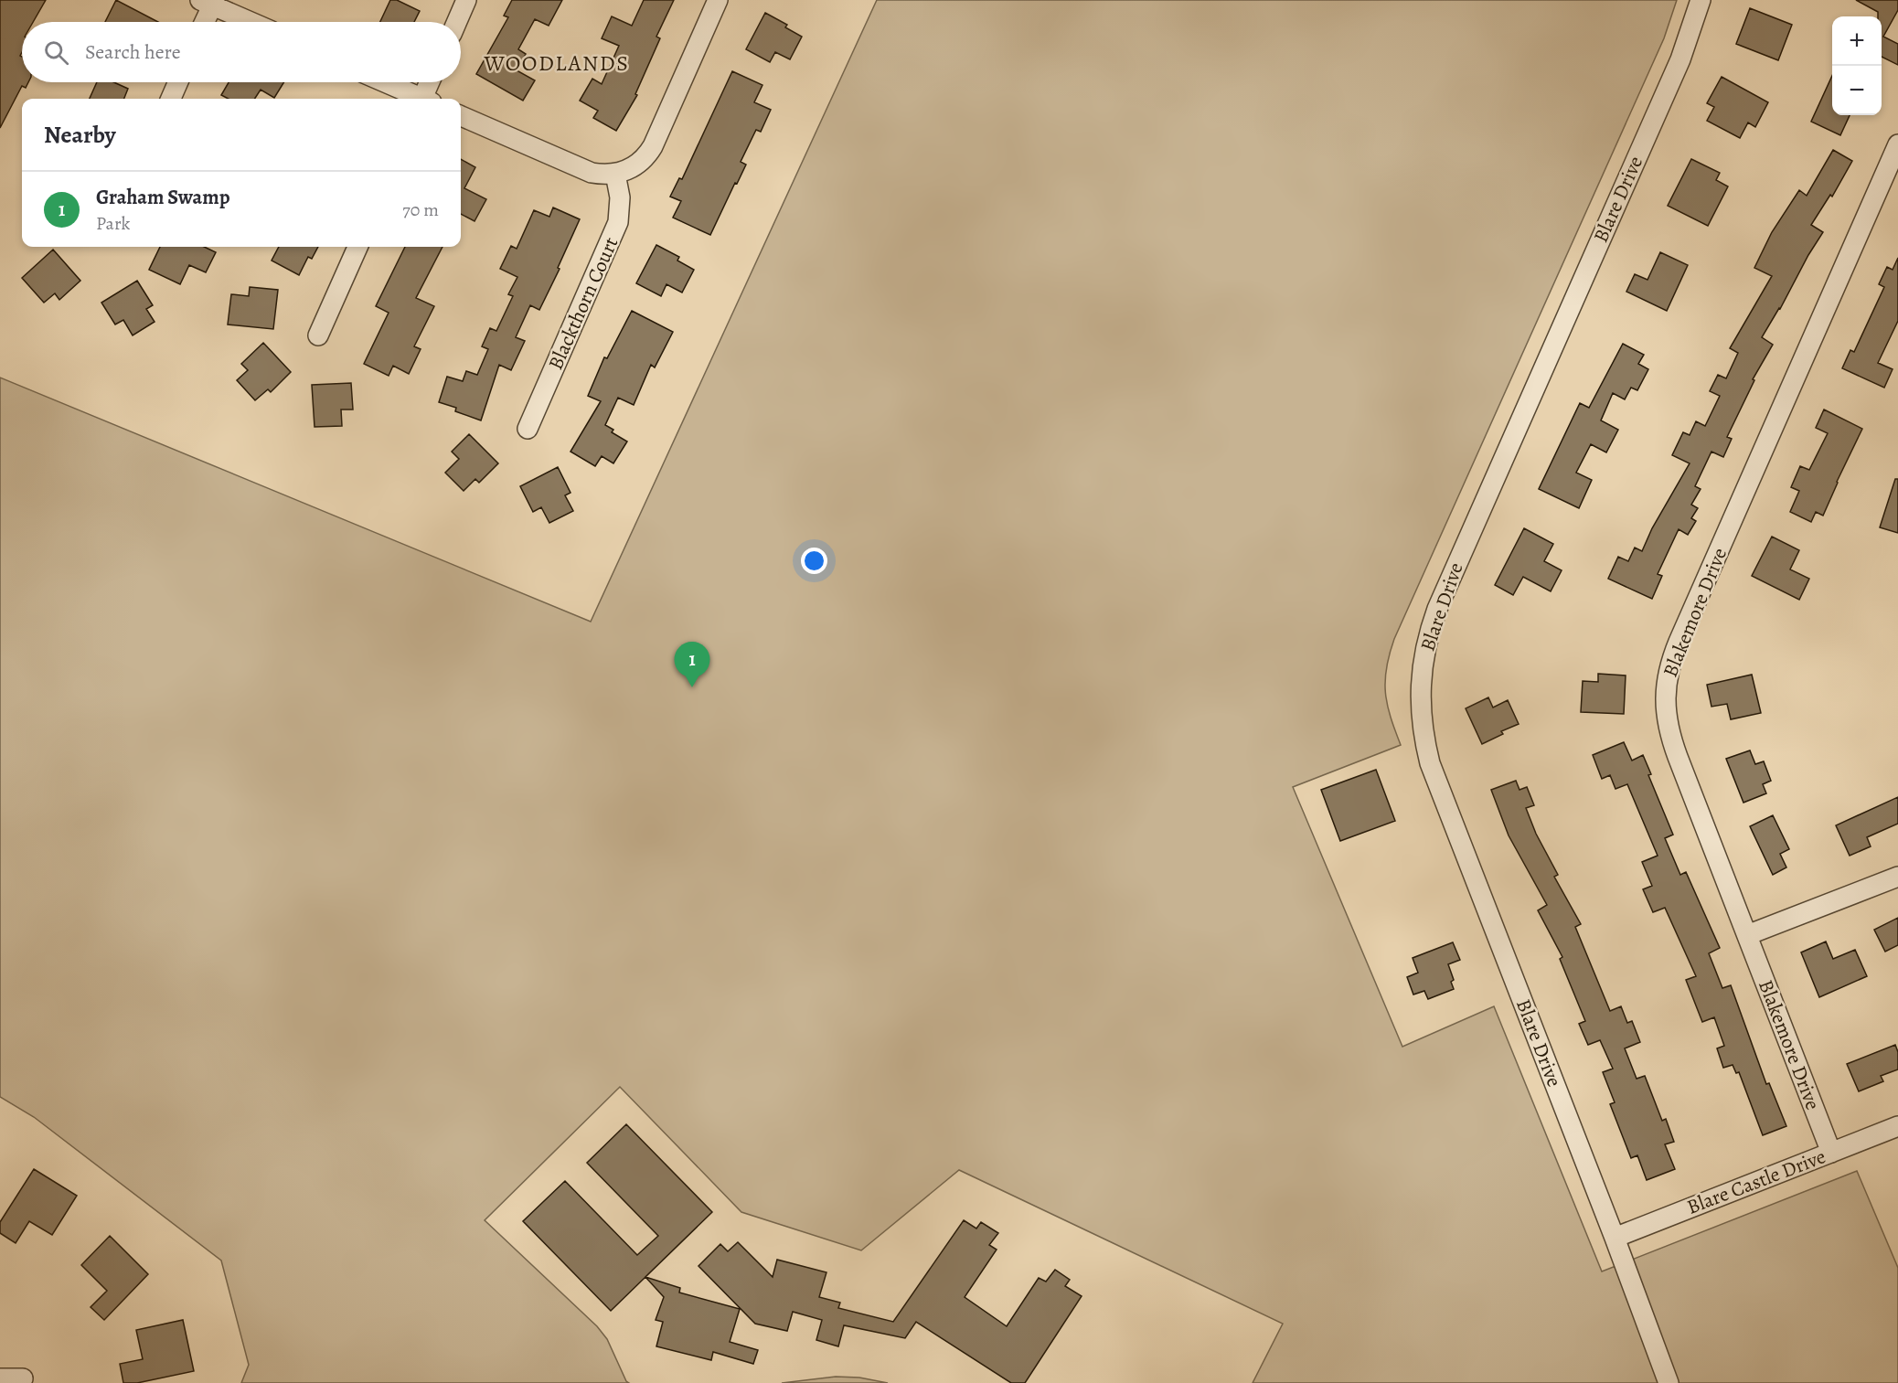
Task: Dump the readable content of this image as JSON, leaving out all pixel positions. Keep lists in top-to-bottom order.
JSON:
{
  "streets": {
    "street": [
      "Blare Drive",
      "Blackthorn Court",
      "Blakemore Drive",
      "Blare Castle Drive"
    ]
  },
  "crossings": [
    ["Blare Drive", "Blare Castle Drive"],
    ["Blakemore Drive", "Blare Castle Drive"]
  ],
  "districts": ["WOODLANDS"],
  "page": {
    "map_buttons": ["+", "−"],
    "search": "Search here",
    "heading": "Nearby",
    "list": [
      {
        "mark": "1",
        "name": "Graham Swamp",
        "note": "Park",
        "value": "70 m"
      }
    ],
    "pins": "1"
  }
}
